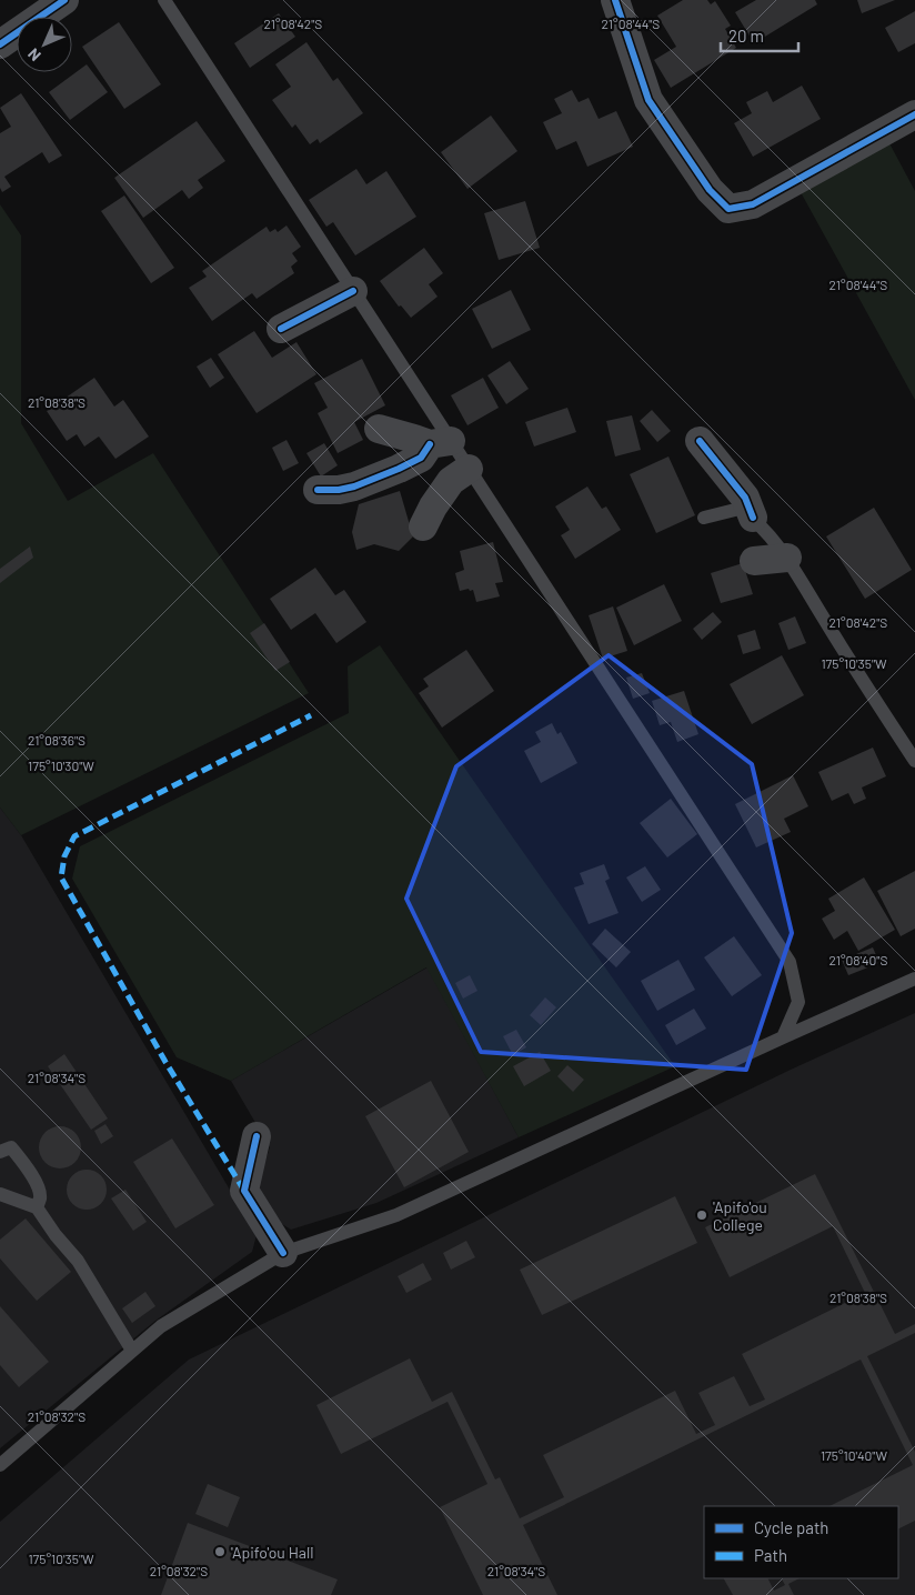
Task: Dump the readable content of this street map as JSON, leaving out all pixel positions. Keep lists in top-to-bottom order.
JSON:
{
  "places": ["'Apifo'ou College", "'Apifo'ou Hall"],
  "legend": ["Cycle path", "Path"],
  "scale_bar": "20 m",
  "north": "bottom left",
  "coordinates": [
    "21°08'42\"S",
    "21°08'44\"S",
    "21°08'38\"S",
    "175°10'35\"W",
    "21°08'36\"S",
    "175°10'30\"W",
    "21°08'40\"S",
    "21°08'34\"S",
    "21°08'32\"S",
    "175°10'40\"W"
  ]
}
